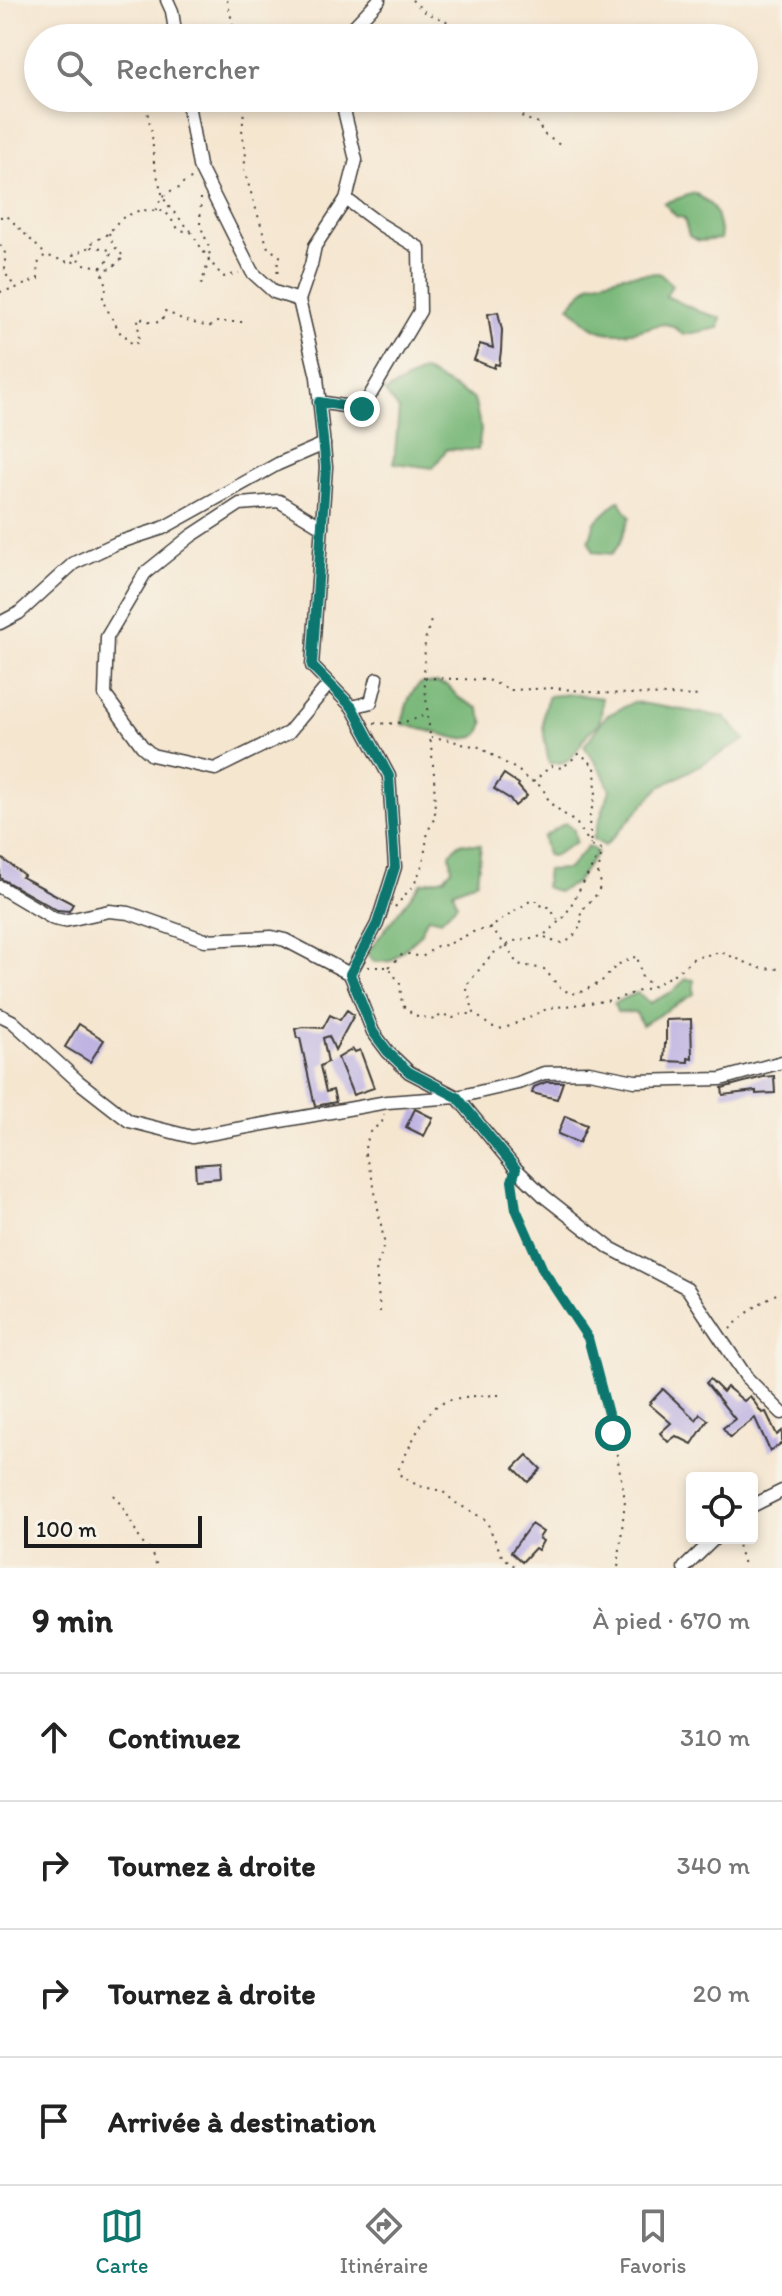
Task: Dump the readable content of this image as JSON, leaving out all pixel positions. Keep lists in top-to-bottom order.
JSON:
{
  "scale_bar": "100 m",
  "page": {
    "search": "Rechercher",
    "scale": "100 m",
    "heading": ["9 min", "À pied · 670 m"],
    "list": [
      ["Continuez", "310 m"],
      ["Tournez à droite", "340 m"],
      ["Tournez à droite", "20 m"],
      "Arrivée à destination"
    ],
    "nav": ["Carte", "Itinéraire", "Favoris"]
  }
}
